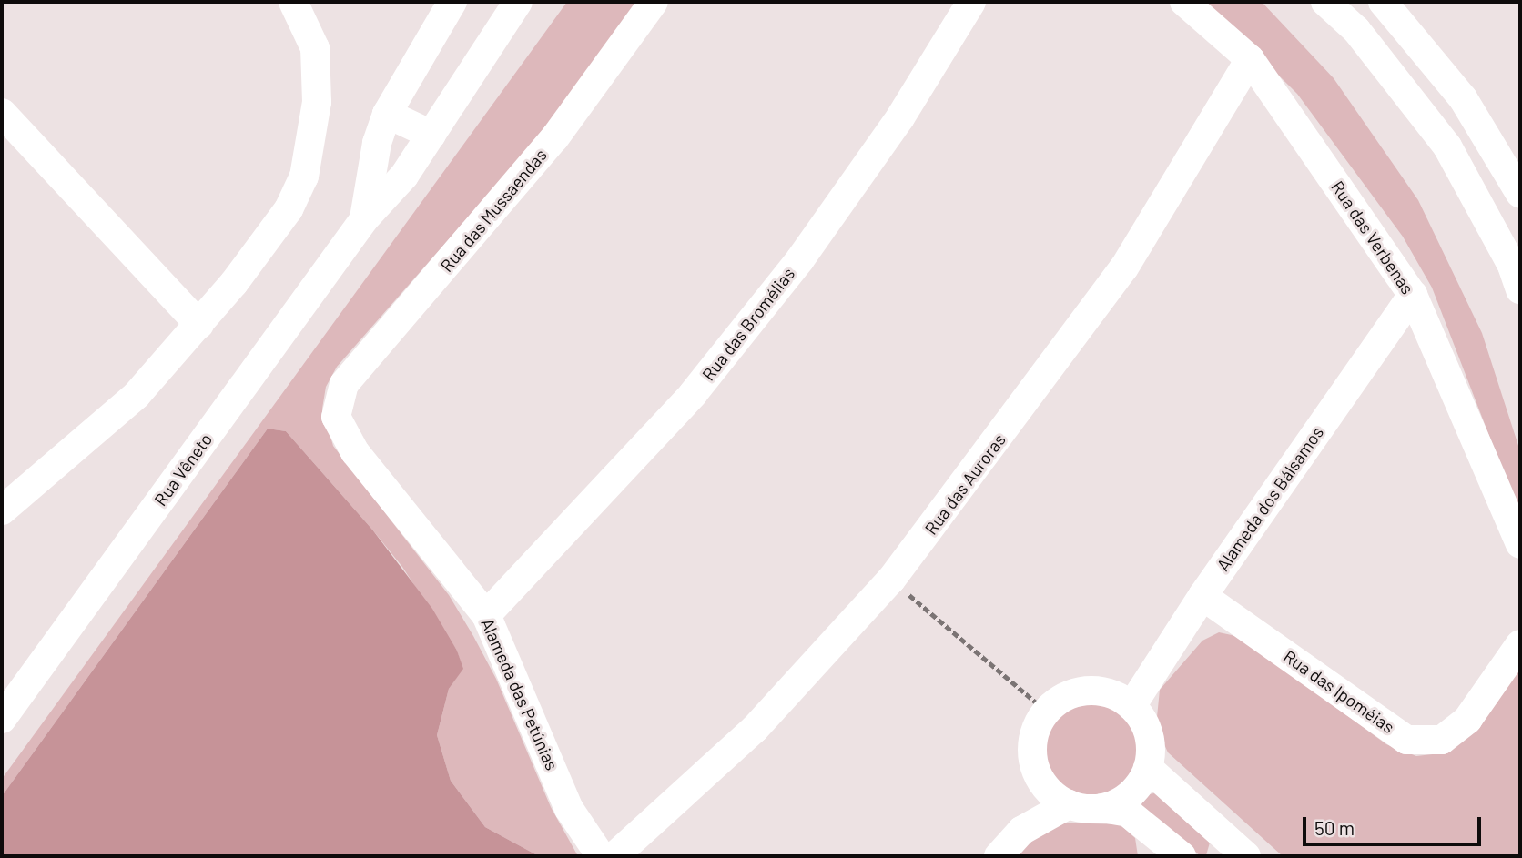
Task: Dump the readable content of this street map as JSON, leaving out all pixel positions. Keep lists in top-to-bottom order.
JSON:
{
  "streets": {
    "street": [
      "Rua das Mussaendas",
      "Rua das Verbenas",
      "Rua das Bromélias",
      "Rua Vêneto",
      "Rua das Auroras",
      "Alameda dos Bálsamos",
      "Rua das Ipoméias",
      "Alameda das Petúnias"
    ]
  },
  "crossings": [
    ["Rua das Mussaendas", "Alameda das Petúnias"],
    ["Rua das Verbenas", "Rua das Auroras"],
    ["Rua das Verbenas", "Alameda dos Bálsamos"],
    ["Rua das Bromélias", "Alameda das Petúnias"],
    ["Alameda dos Bálsamos", "Rua das Ipoméias"]
  ],
  "scale_bar": "50 m"
}
